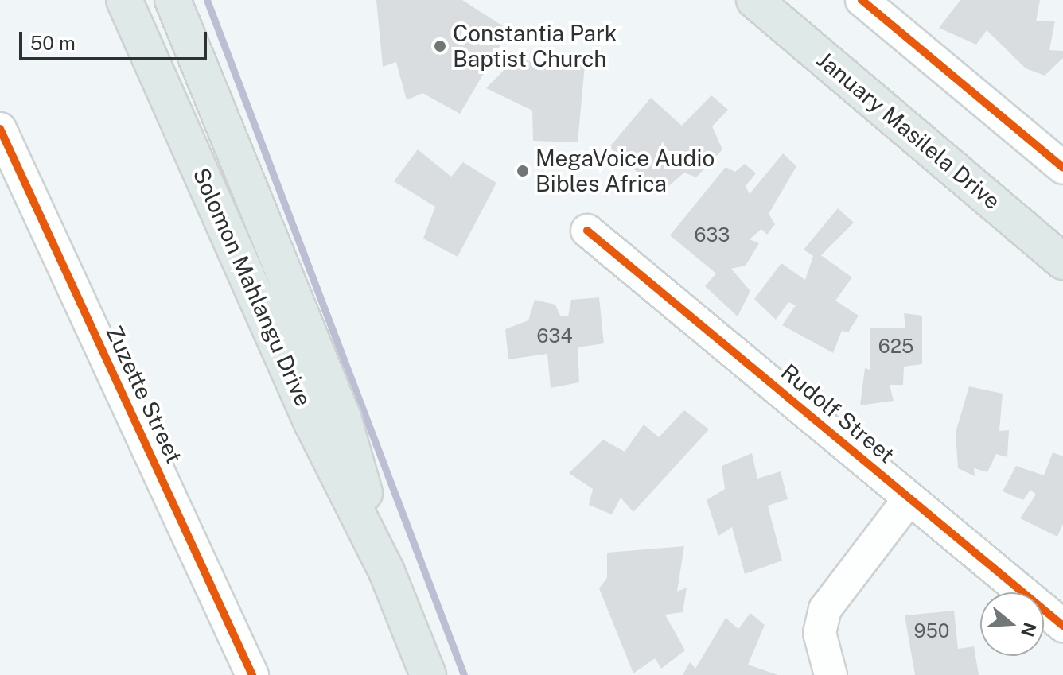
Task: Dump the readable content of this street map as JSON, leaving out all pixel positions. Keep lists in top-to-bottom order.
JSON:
{
  "streets": {
    "main road": ["January Masilela Drive", "Solomon Mahlangu Drive"],
    "street": ["Zuzette Street", "Rudolf Street"]
  },
  "places": ["Constantia Park Baptist Church", "MegaVoice Audio Bibles Africa"],
  "house_numbers": [
    "633",
    "634",
    "625",
    "950"
  ],
  "scale_bar": "50 m",
  "north": "right"
}
